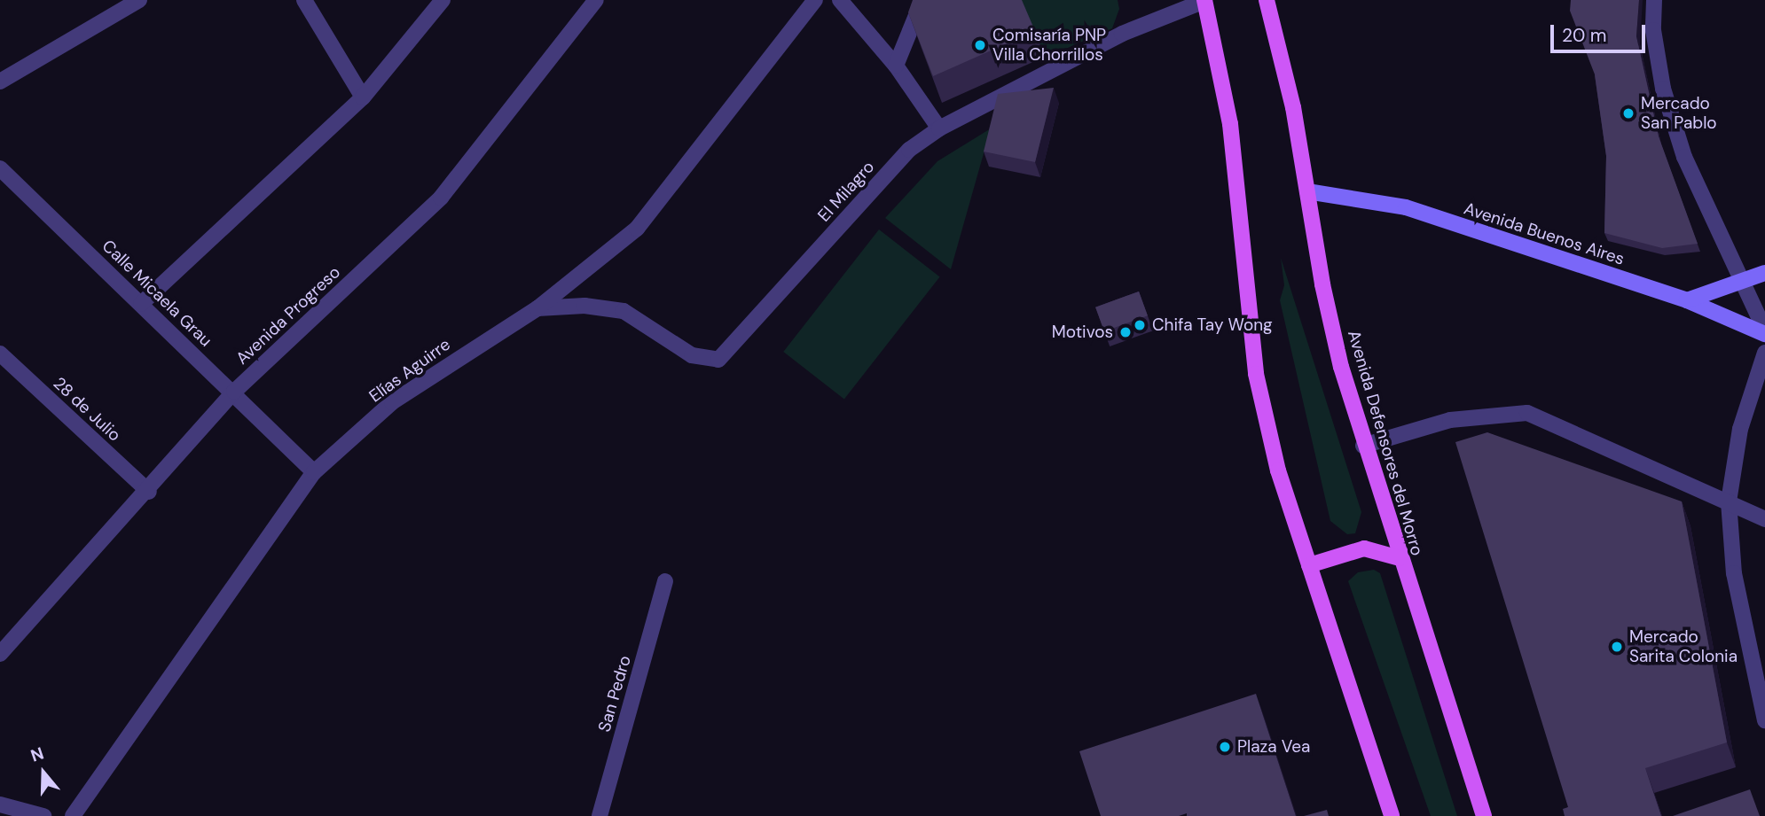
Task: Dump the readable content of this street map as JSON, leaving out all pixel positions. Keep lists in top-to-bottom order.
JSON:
{
  "streets": {
    "main road": ["Avenida Defensores del Morro"],
    "street": [
      "El Milagro",
      "Avenida Buenos Aires",
      "Calle Micaela Grau",
      "Avenida Progreso",
      "Elías Aguirre",
      "28 de Julio",
      "San Pedro"
    ]
  },
  "crossings": [
    ["El Milagro", "Elías Aguirre"],
    ["Avenida Buenos Aires", "Avenida Defensores del Morro"],
    ["Calle Micaela Grau", "Avenida Progreso"],
    ["Calle Micaela Grau", "Elías Aguirre"],
    ["Avenida Progreso", "28 de Julio"]
  ],
  "places": [
    "Comisaría PNP Villa Chorrillos",
    "Mercado San Pablo",
    "Chifa Tay Wong",
    "Motivos",
    "Mercado Sarita Colonia",
    "Plaza Vea"
  ],
  "scale_bar": "20 m",
  "north": "top"
}
